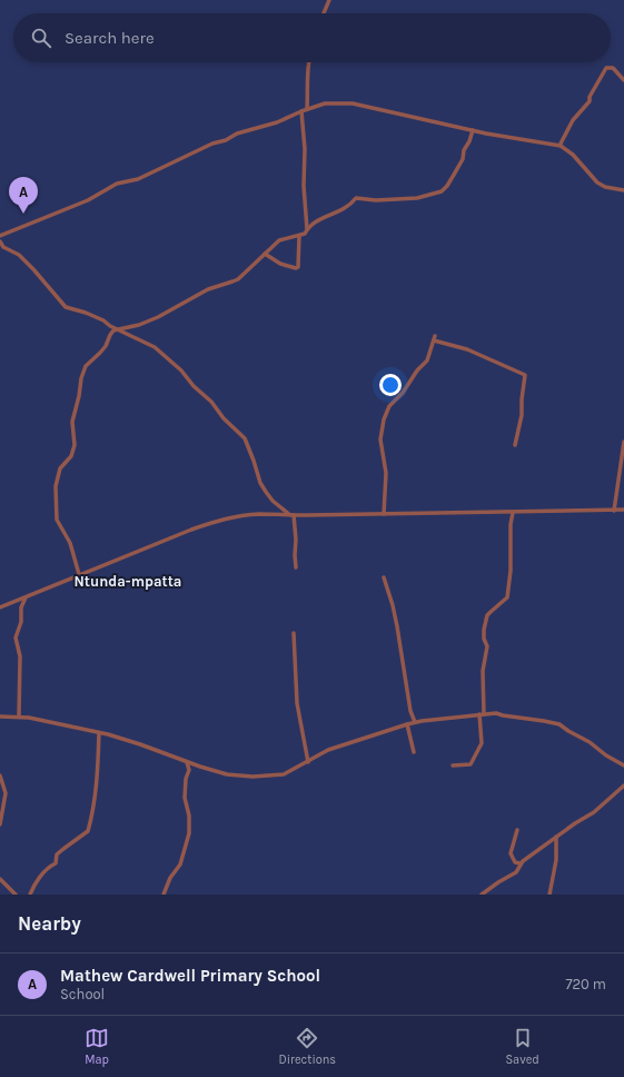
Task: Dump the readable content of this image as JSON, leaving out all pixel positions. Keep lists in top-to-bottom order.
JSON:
{
  "districts": ["Ntunda-mpatta"],
  "page": {
    "search": "Search here",
    "pins": "A",
    "heading": "Nearby",
    "list": [
      {
        "mark": "A",
        "name": "Mathew Cardwell Primary School",
        "note": "School",
        "value": "720 m"
      }
    ],
    "nav": ["Map", "Directions", "Saved"]
  }
}
